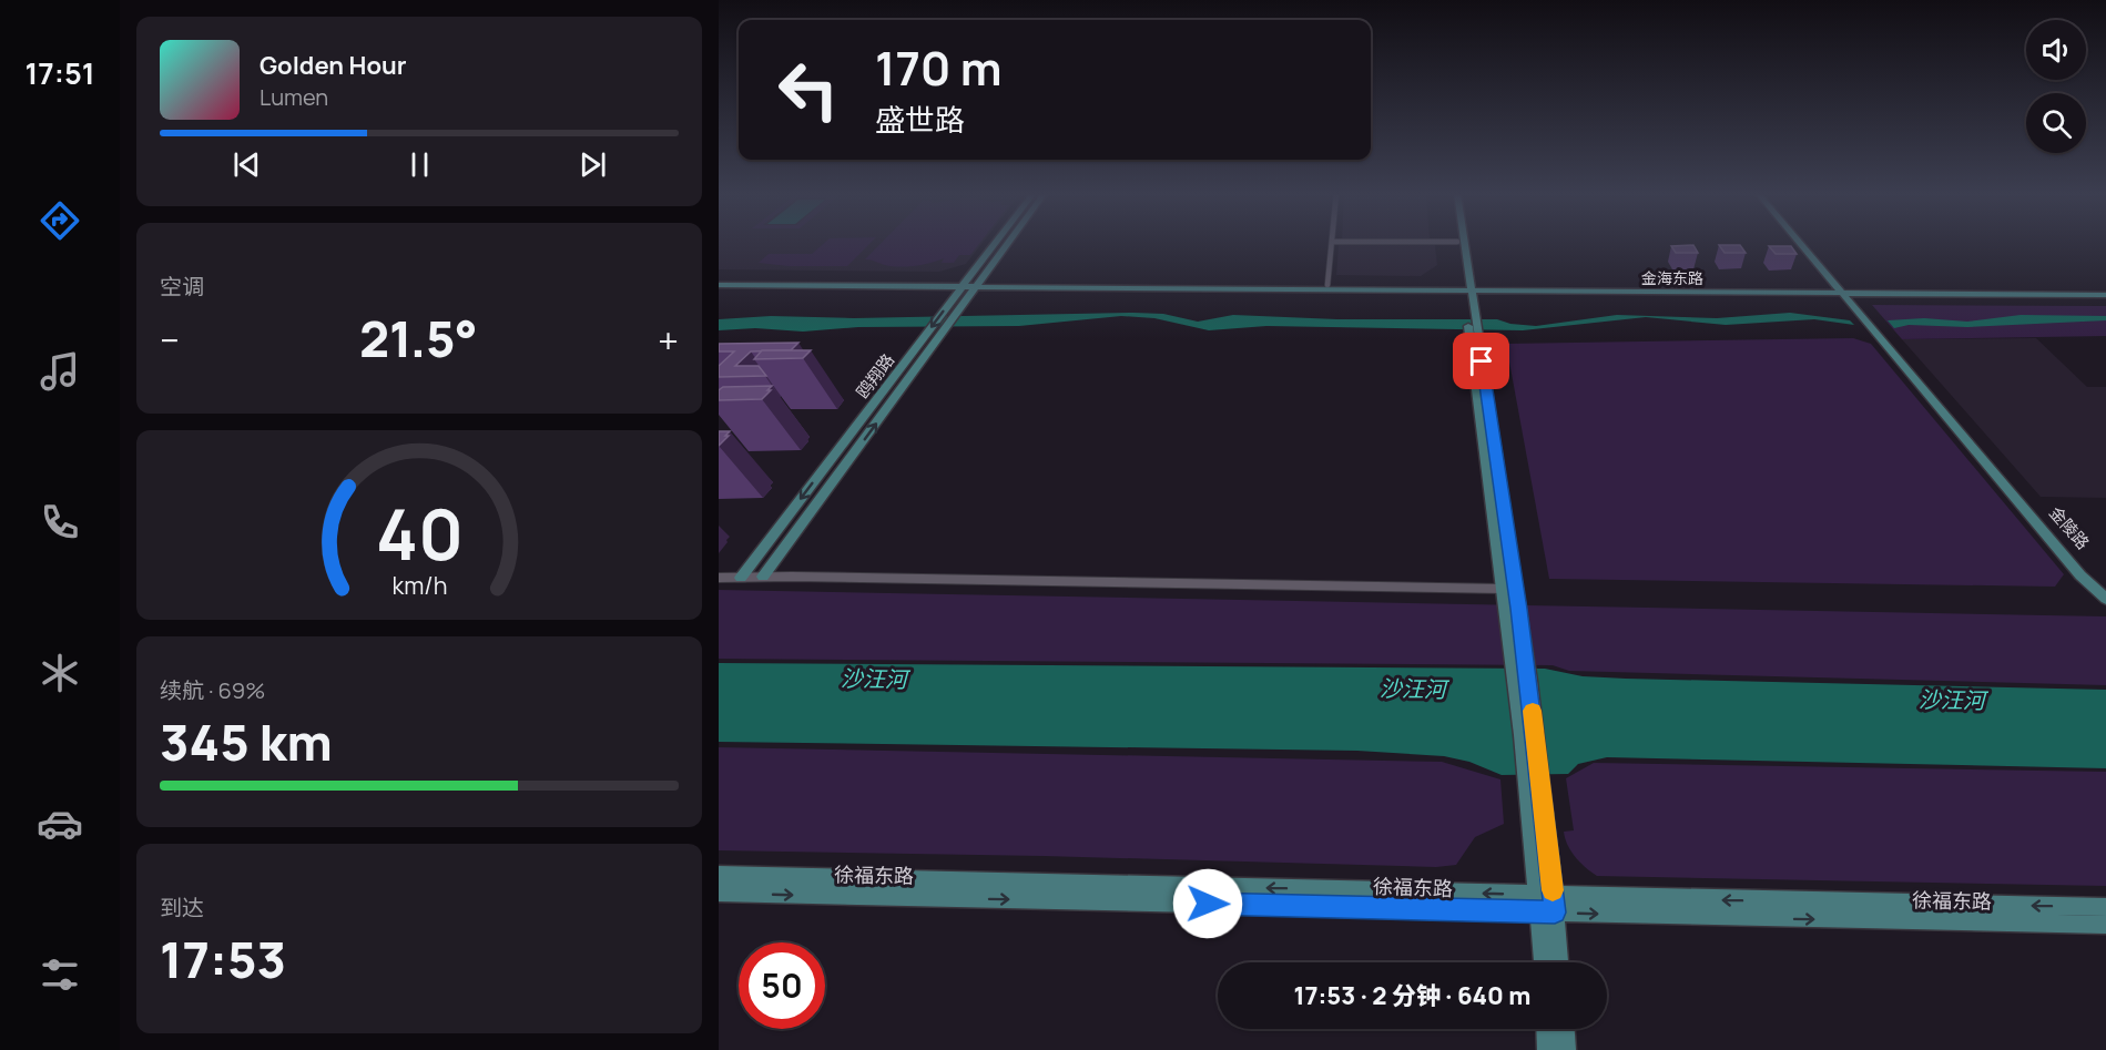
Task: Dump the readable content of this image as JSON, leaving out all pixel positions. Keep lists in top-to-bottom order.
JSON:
{
  "streets": {
    "main road": [
      "金海东路",
      "鸥翔路",
      "金陵路",
      "徐福东路"
    ]
  },
  "crossings": [
    ["金海东路", "鸥翔路"],
    ["金海东路", "金陵路"]
  ],
  "water": ["沙汪河"],
  "page": {
    "tabs": "17:51",
    "turn": ["170 m", "盛世路"],
    "song": ["Golden Hour", "Lumen"],
    "tile": [
      "空调",
      ["续航 · 69%", "345 km"],
      ["到达", "17:53"]
    ],
    "heat": ["−", "21.5°", "+"],
    "limit": "50",
    "trip": "17:53 · 2 分钟 · 640 m",
    "gauge": ["40", "km/h"]
  }
}
